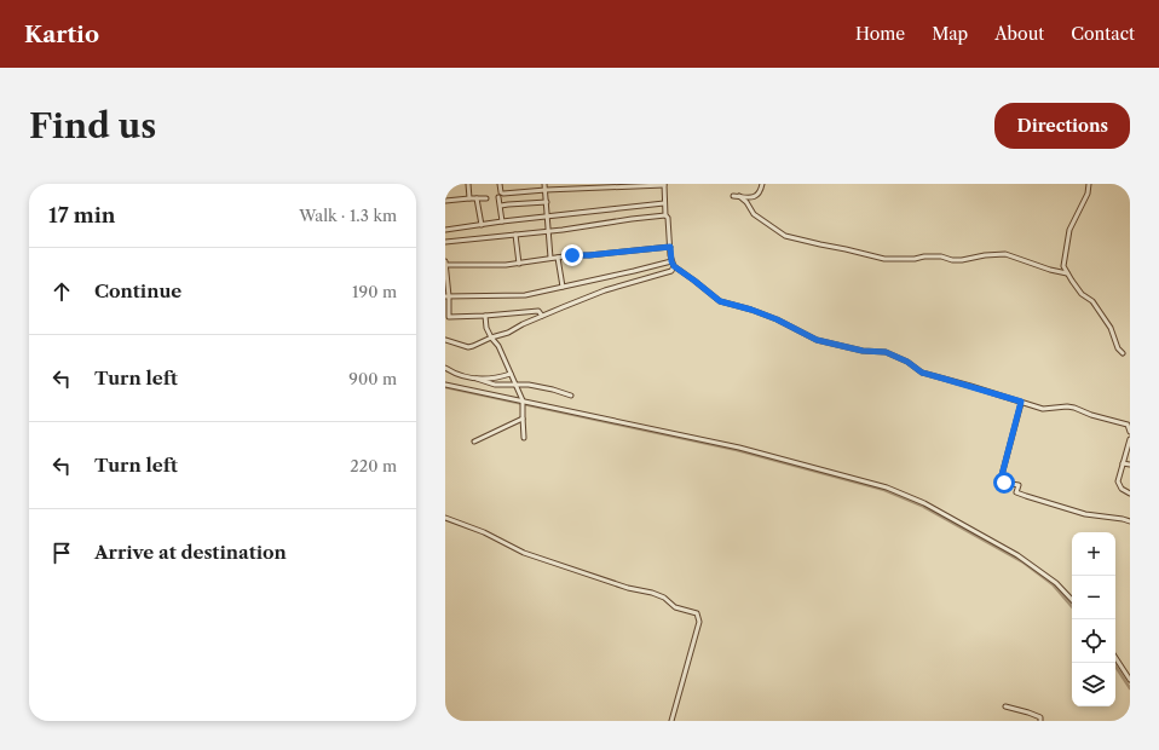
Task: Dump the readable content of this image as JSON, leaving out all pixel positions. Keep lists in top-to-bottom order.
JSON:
{
  "page": {
    "header": "Kartio",
    "nav": [
      "Home",
      "Map",
      "About",
      "Contact"
    ],
    "buttons": "Directions",
    "title": "Find us",
    "heading": ["17 min", "Walk · 1.3 km"],
    "list": [
      ["Continue", "190 m"],
      ["Turn left", "900 m"],
      ["Turn left", "220 m"],
      "Arrive at destination"
    ],
    "map_buttons": ["+", "−"]
  }
}
